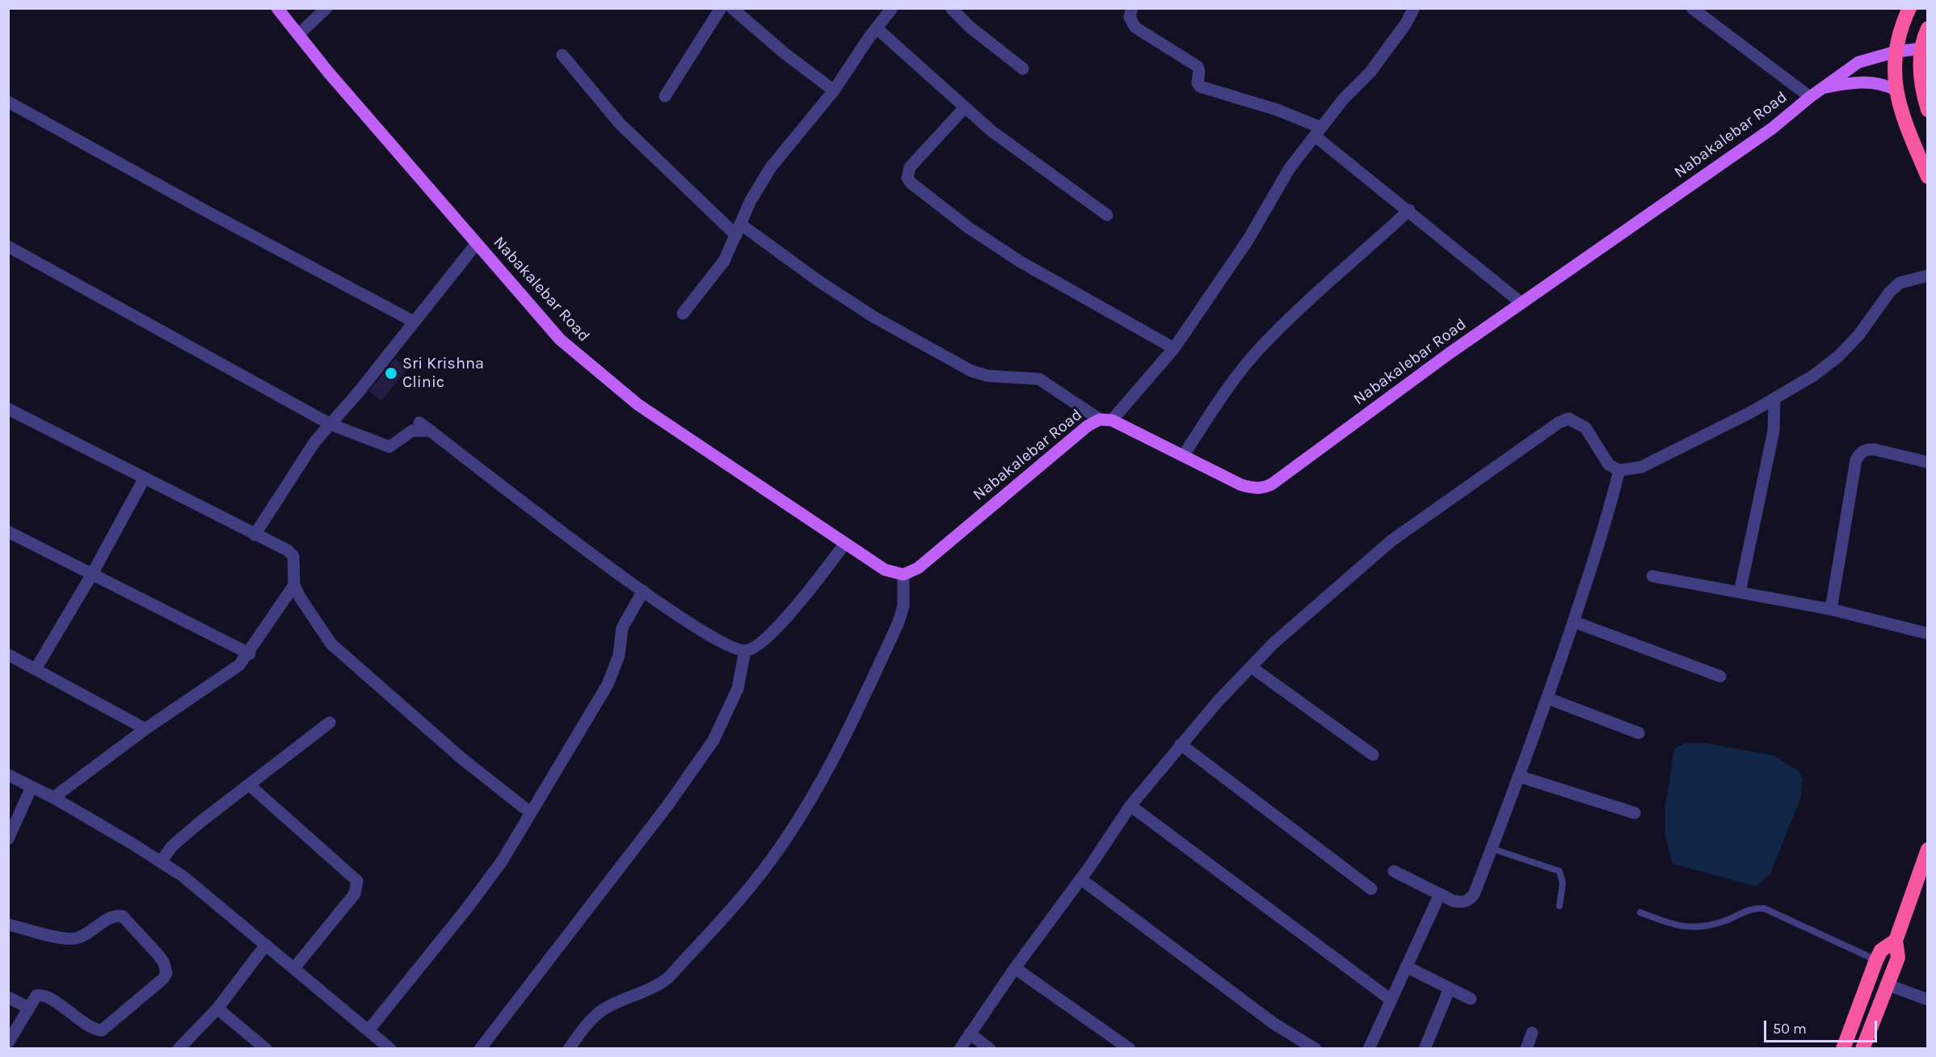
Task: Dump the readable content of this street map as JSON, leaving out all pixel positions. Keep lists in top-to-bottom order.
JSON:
{
  "streets": {
    "main road": ["Nabakalebar Road"]
  },
  "places": ["Sri Krishna Clinic"],
  "scale_bar": "50 m"
}
